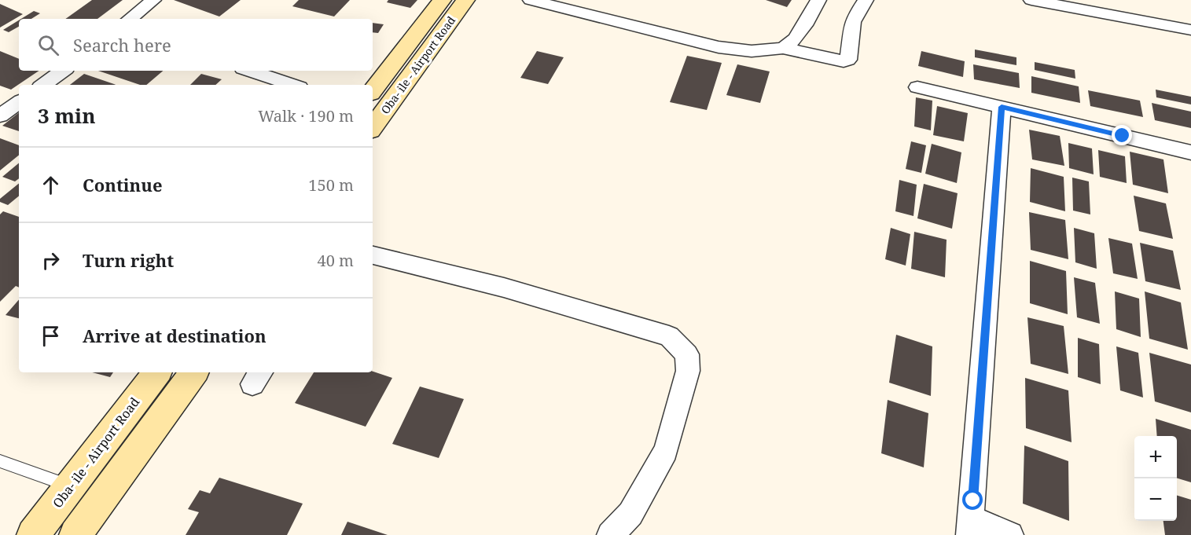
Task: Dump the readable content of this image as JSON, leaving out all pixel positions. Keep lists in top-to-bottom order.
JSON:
{
  "streets": {
    "main road": ["Oba- ile - Airport Road"]
  },
  "page": {
    "search": "Search here",
    "heading": ["3 min", "Walk · 190 m"],
    "list": [
      ["Continue", "150 m"],
      ["Turn right", "40 m"],
      "Arrive at destination"
    ],
    "map_buttons": ["+", "−"]
  }
}
